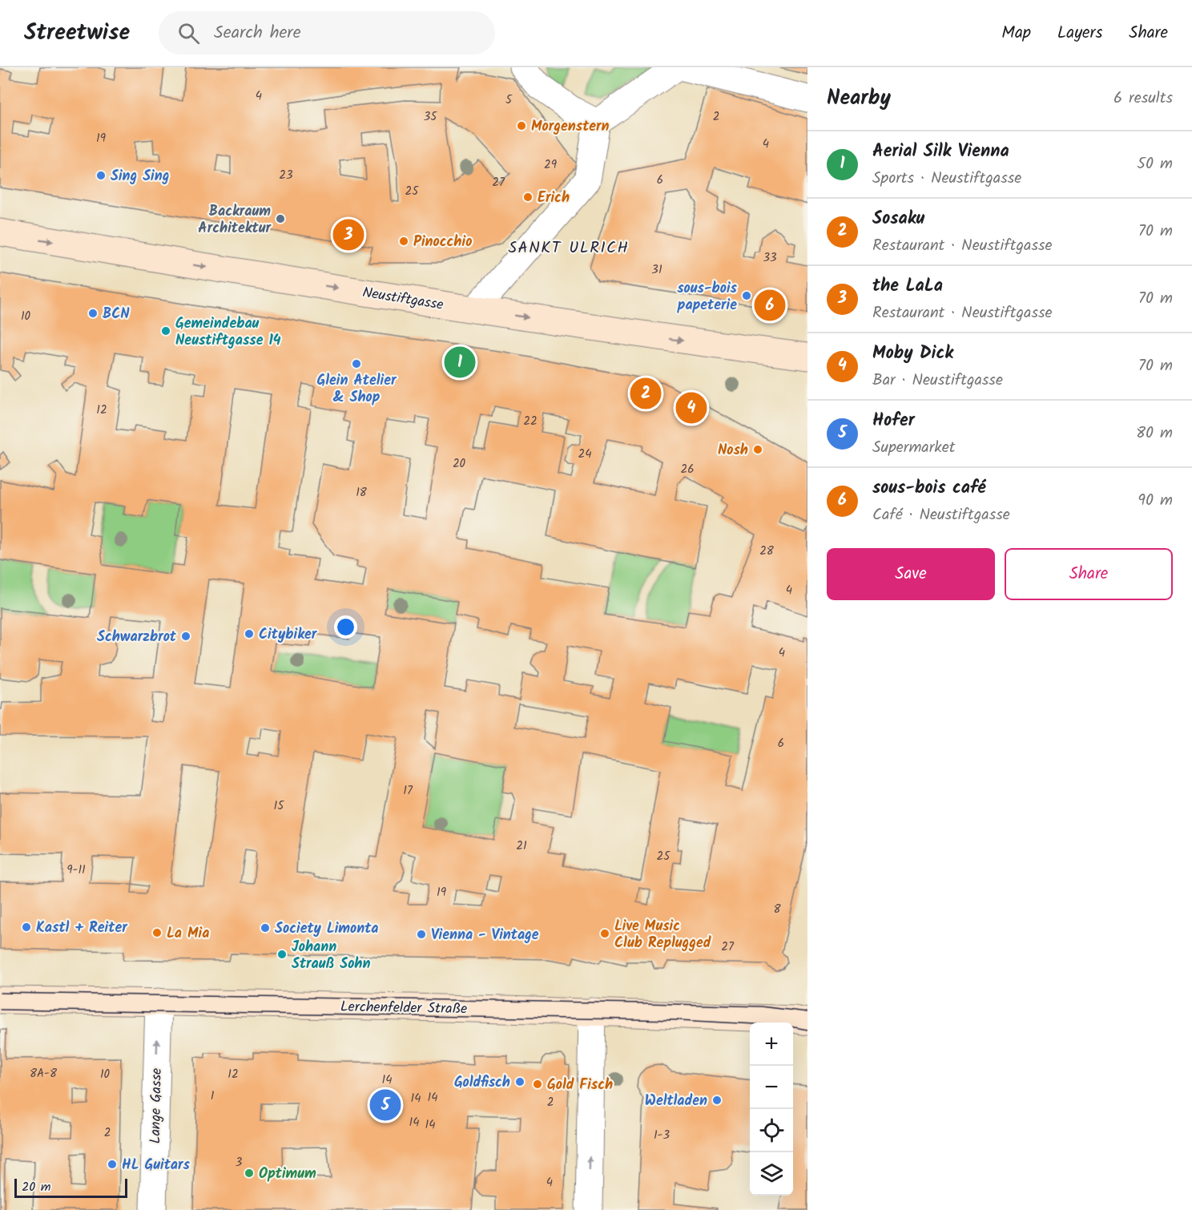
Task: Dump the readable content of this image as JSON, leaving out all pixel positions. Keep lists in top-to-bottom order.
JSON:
{
  "streets": {
    "main road": ["Neustiftgasse", "Lerchenfelder Straße"],
    "street": ["Lange Gasse"]
  },
  "crossings": [
    ["Lerchenfelder Straße", "Lange Gasse"]
  ],
  "one_way": ["Neustiftgasse", "Lange Gasse"],
  "districts": ["SANKT ULRICH"],
  "places": [
    "Morgenstern",
    "Sing Sing",
    "Erich",
    "Backraum Architektur",
    "Pinocchio",
    "sous-bois papeterie",
    "BCN",
    "Gemeindebau Neustiftgasse 14",
    "Glein Atelier & Shop",
    "Nosh",
    "Citybiker",
    "Schwarzbrot",
    "Kastl + Reiter",
    "Society Limonta",
    "La Mia",
    "Live Music Club Replugged",
    "Vienna - Vintage",
    "Johann Strauß Sohn",
    "Goldfisch",
    "Gold Fisch",
    "Weltladen",
    "HL Guitars",
    "Optimum"
  ],
  "house_numbers": [
    "4",
    "5",
    "35",
    "2",
    "19",
    "4",
    "29",
    "23",
    "6",
    "27",
    "25",
    "33",
    "31",
    "10",
    "12",
    "22",
    "24",
    "20",
    "26",
    "18",
    "28",
    "4",
    "4",
    "6",
    "17",
    "15",
    "21",
    "25",
    "9-11",
    "19",
    "8",
    "27",
    "8A-8",
    "10",
    "12",
    "14",
    "1",
    "14",
    "14",
    "2",
    "14",
    "14",
    "2",
    "1-3",
    "3",
    "4"
  ],
  "scale_bar": "20 m",
  "page": {
    "header": "Streetwise",
    "search": "Search here",
    "nav": ["Map", "Layers", "Share"],
    "heading": ["Nearby", "6 results"],
    "list": [
      {
        "mark": "1",
        "name": "Aerial Silk Vienna",
        "note": "Sports · Neustiftgasse",
        "value": "50 m"
      },
      {
        "mark": "2",
        "name": "Sosaku",
        "note": "Restaurant · Neustiftgasse",
        "value": "70 m"
      },
      {
        "mark": "3",
        "name": "the LaLa",
        "note": "Restaurant · Neustiftgasse",
        "value": "70 m"
      },
      {
        "mark": "4",
        "name": "Moby Dick",
        "note": "Bar · Neustiftgasse",
        "value": "70 m"
      },
      {
        "mark": "5",
        "name": "Hofer",
        "note": "Supermarket",
        "value": "80 m"
      },
      {
        "mark": "6",
        "name": "sous-bois café",
        "note": "Café · Neustiftgasse",
        "value": "90 m"
      }
    ],
    "pins": [
      "3",
      "6",
      "1",
      "2",
      "4",
      "5"
    ],
    "buttons": ["Save", "Share"],
    "map_buttons": ["+", "−"],
    "scale": "20 m"
  }
}
